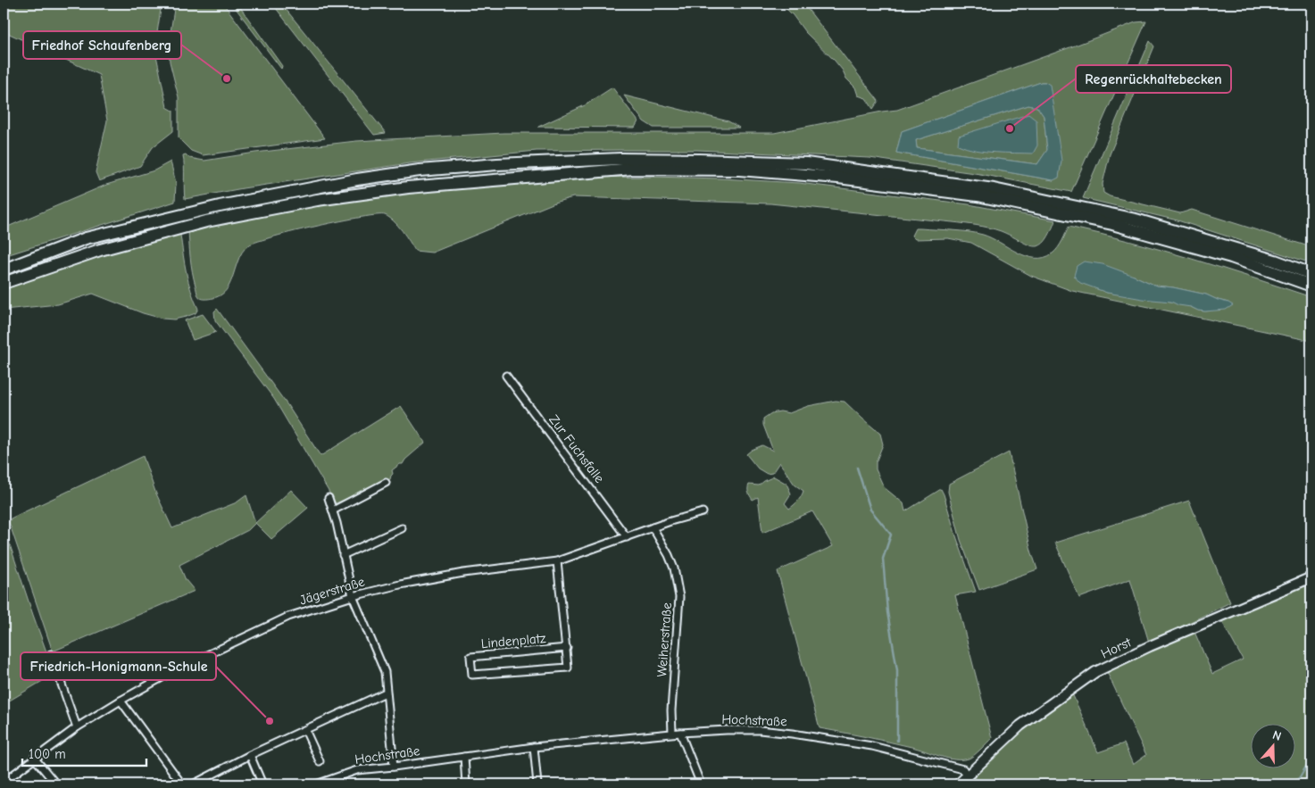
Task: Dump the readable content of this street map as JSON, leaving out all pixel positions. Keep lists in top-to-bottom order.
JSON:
{
  "streets": {
    "street": [
      "Zur Fuchsfalle",
      "Jägerstraße",
      "Weiherstraße",
      "Lindenplatz",
      "Horst",
      "Hochstraße"
    ]
  },
  "crossings": [
    ["Zur Fuchsfalle", "Jägerstraße"],
    ["Jägerstraße", "Weiherstraße"],
    ["Weiherstraße", "Hochstraße"],
    ["Horst", "Hochstraße"]
  ],
  "places": ["Friedhof Schaufenberg", "Regenrückhaltebecken", "Friedrich-Honigmann-Schule"],
  "scale_bar": "100 m",
  "north": "top"
}
